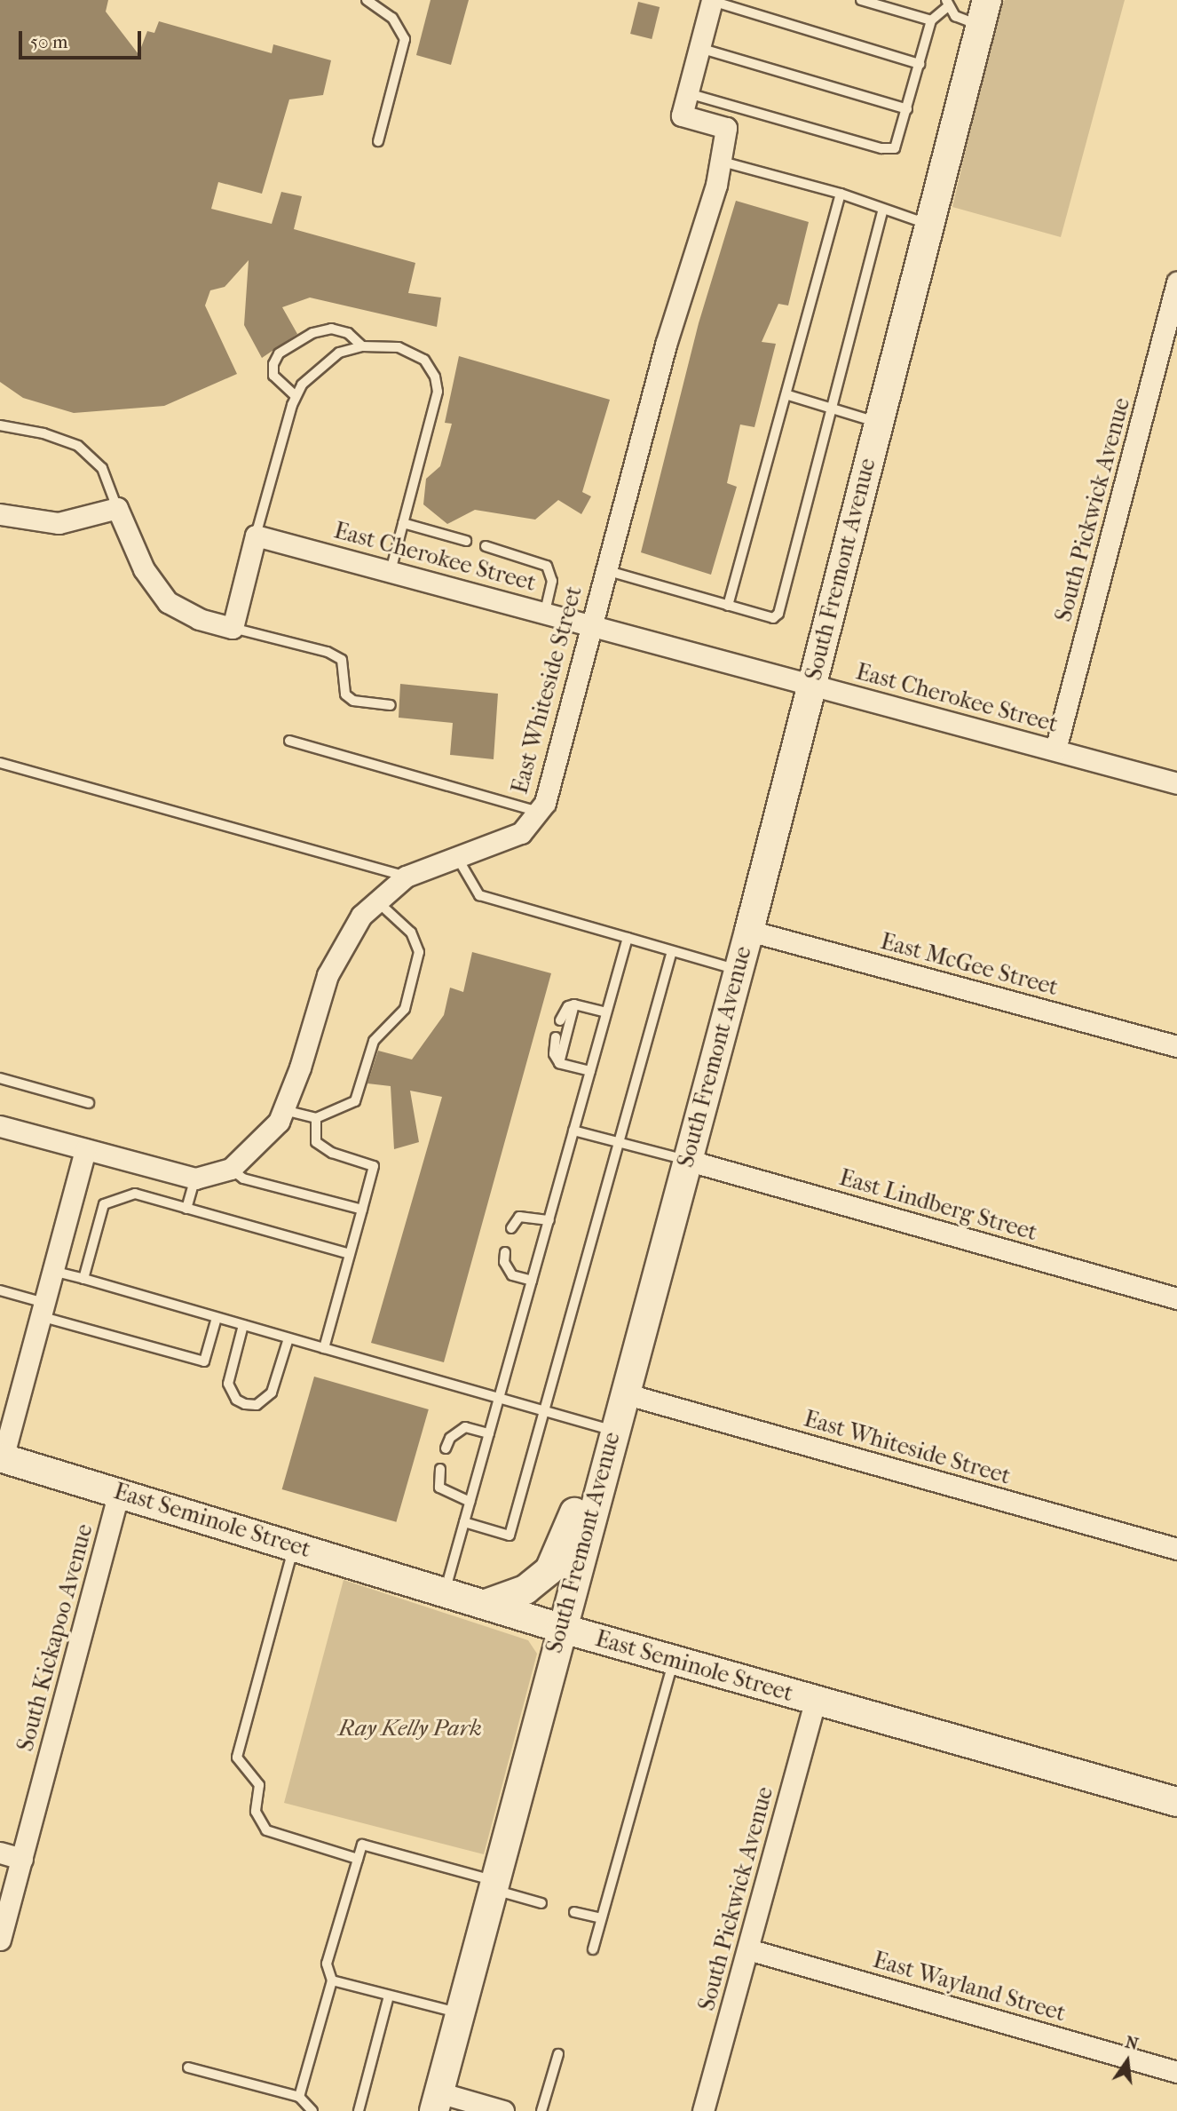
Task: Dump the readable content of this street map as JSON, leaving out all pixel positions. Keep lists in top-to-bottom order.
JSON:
{
  "streets": {
    "main road": ["South Fremont Avenue", "East Seminole Street"],
    "street": [
      "South Pickwick Avenue",
      "East Cherokee Street",
      "East Whiteside Street",
      "East McGee Street",
      "East Lindberg Street",
      "South Kickapoo Avenue",
      "East Wayland Street"
    ]
  },
  "crossings": [
    ["South Pickwick Avenue", "East Cherokee Street"],
    ["South Pickwick Avenue", "East Seminole Street"],
    ["South Pickwick Avenue", "East Wayland Street"],
    ["East Cherokee Street", "South Fremont Avenue"],
    ["East Cherokee Street", "East Whiteside Street"],
    ["South Fremont Avenue", "East Whiteside Street"],
    ["South Fremont Avenue", "East McGee Street"],
    ["South Fremont Avenue", "East Lindberg Street"],
    ["South Fremont Avenue", "East Seminole Street"],
    ["East Seminole Street", "South Kickapoo Avenue"]
  ],
  "parks": ["Ray Kelly Park"],
  "scale_bar": "50 m",
  "north": "top"
}
